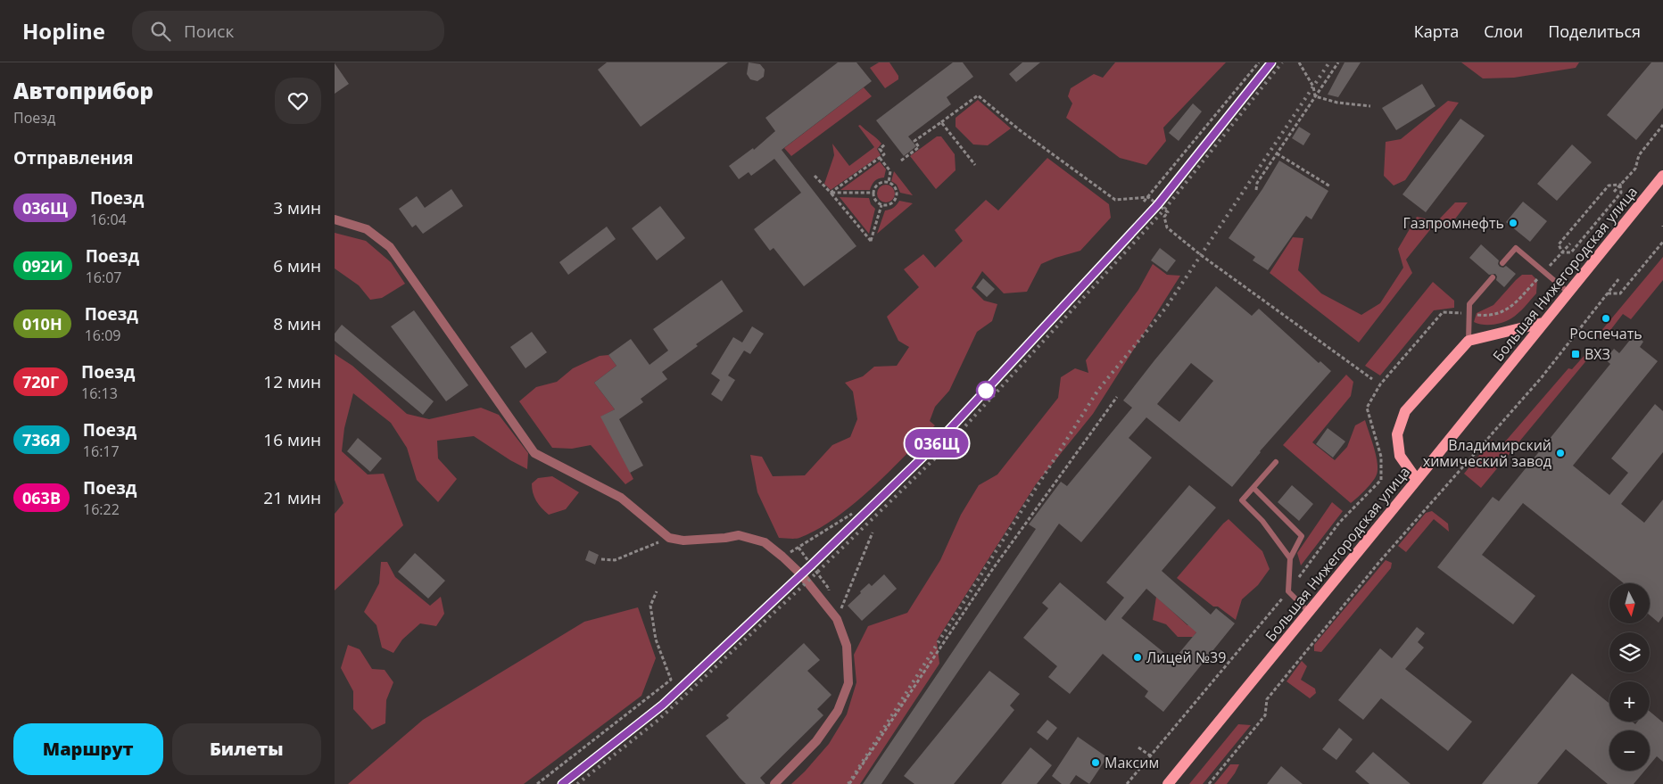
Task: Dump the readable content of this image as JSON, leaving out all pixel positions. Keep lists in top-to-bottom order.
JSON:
{
  "streets": {
    "main road": ["Большая Нижегородская улица"]
  },
  "places": {
    "other": [
      "Газпромнефть",
      "Роспечать",
      "Владимирский химический завод",
      "Лицей №39",
      "Максим"
    ],
    "transit": ["ВХЗ"]
  },
  "north": "bottom",
  "page": {
    "header": "Hopline",
    "search": "Поиск",
    "nav": ["Карта", "Слои", "Поделиться"],
    "heading": [
      ["Автоприбор", "Поезд"],
      "Отправления"
    ],
    "on_map": "036Щ",
    "list": [
      {
        "mark": "036Щ",
        "name": "Поезд",
        "note": "16:04",
        "value": "3 мин"
      },
      {
        "mark": "092И",
        "name": "Поезд",
        "note": "16:07",
        "value": "6 мин"
      },
      {
        "mark": "010Н",
        "name": "Поезд",
        "note": "16:09",
        "value": "8 мин"
      },
      {
        "mark": "720Г",
        "name": "Поезд",
        "note": "16:13",
        "value": "12 мин"
      },
      {
        "mark": "736Я",
        "name": "Поезд",
        "note": "16:17",
        "value": "16 мин"
      },
      {
        "mark": "063В",
        "name": "Поезд",
        "note": "16:22",
        "value": "21 мин"
      }
    ],
    "map_buttons": ["+", "−"],
    "buttons": ["Маршрут", "Билеты"]
  }
}
